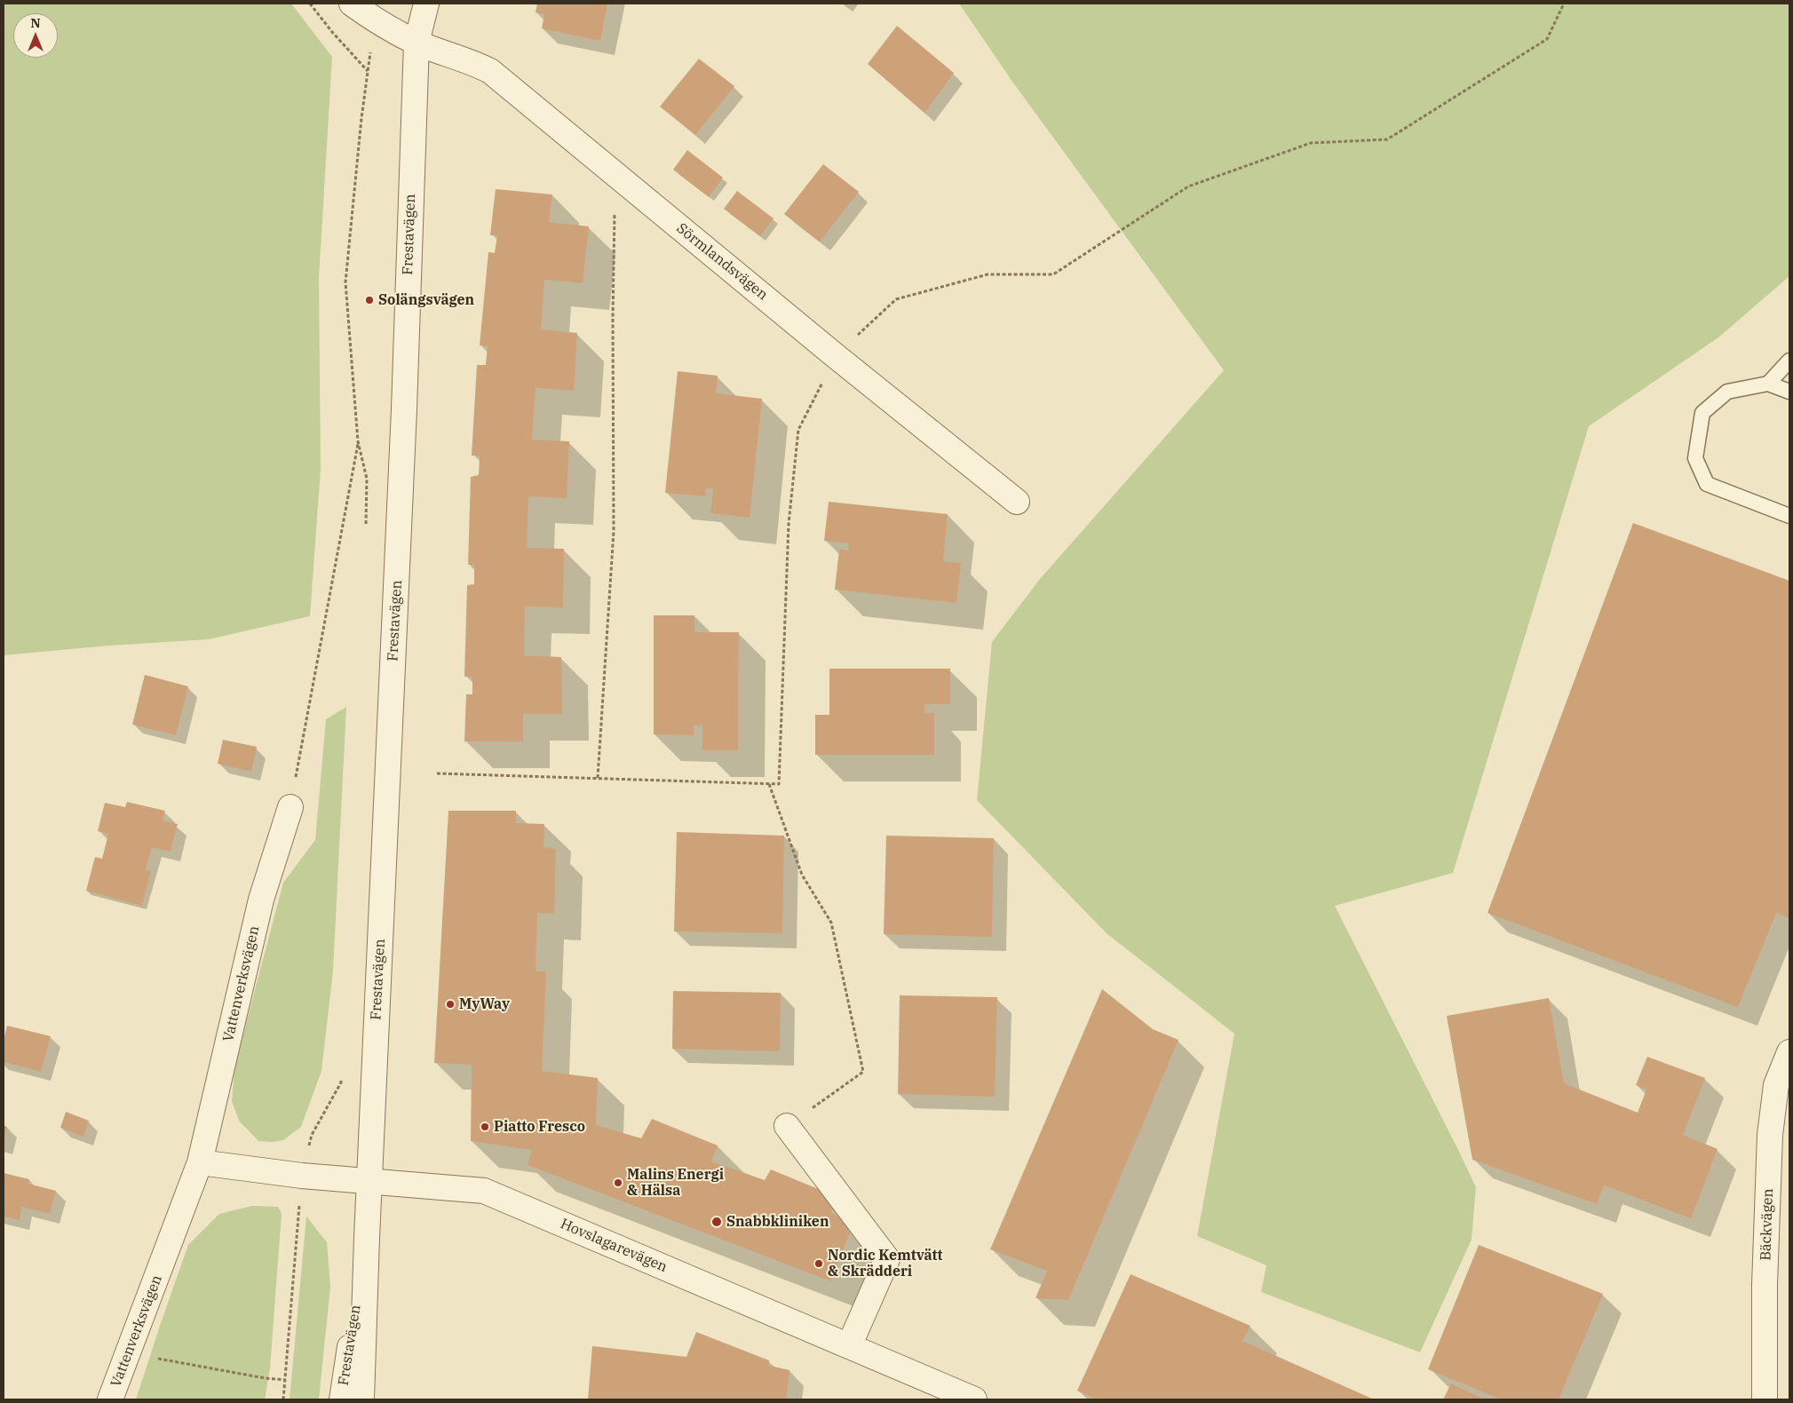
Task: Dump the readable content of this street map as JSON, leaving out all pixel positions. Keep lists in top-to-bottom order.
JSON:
{
  "streets": {
    "street": [
      "Frestavägen",
      "Sörmlandsvägen",
      "Vattenverksvägen",
      "Bäckvägen",
      "Hovslagarevägen"
    ]
  },
  "crossings": [
    ["Frestavägen", "Sörmlandsvägen"],
    ["Frestavägen", "Hovslagarevägen"]
  ],
  "places": [
    "Solängsvägen",
    "MyWay",
    "Piatto Fresco",
    "Malins Energi & Hälsa",
    "Snabbkliniken",
    "Nordic Kemtvätt & Skrädderi"
  ],
  "north": "top"
}
